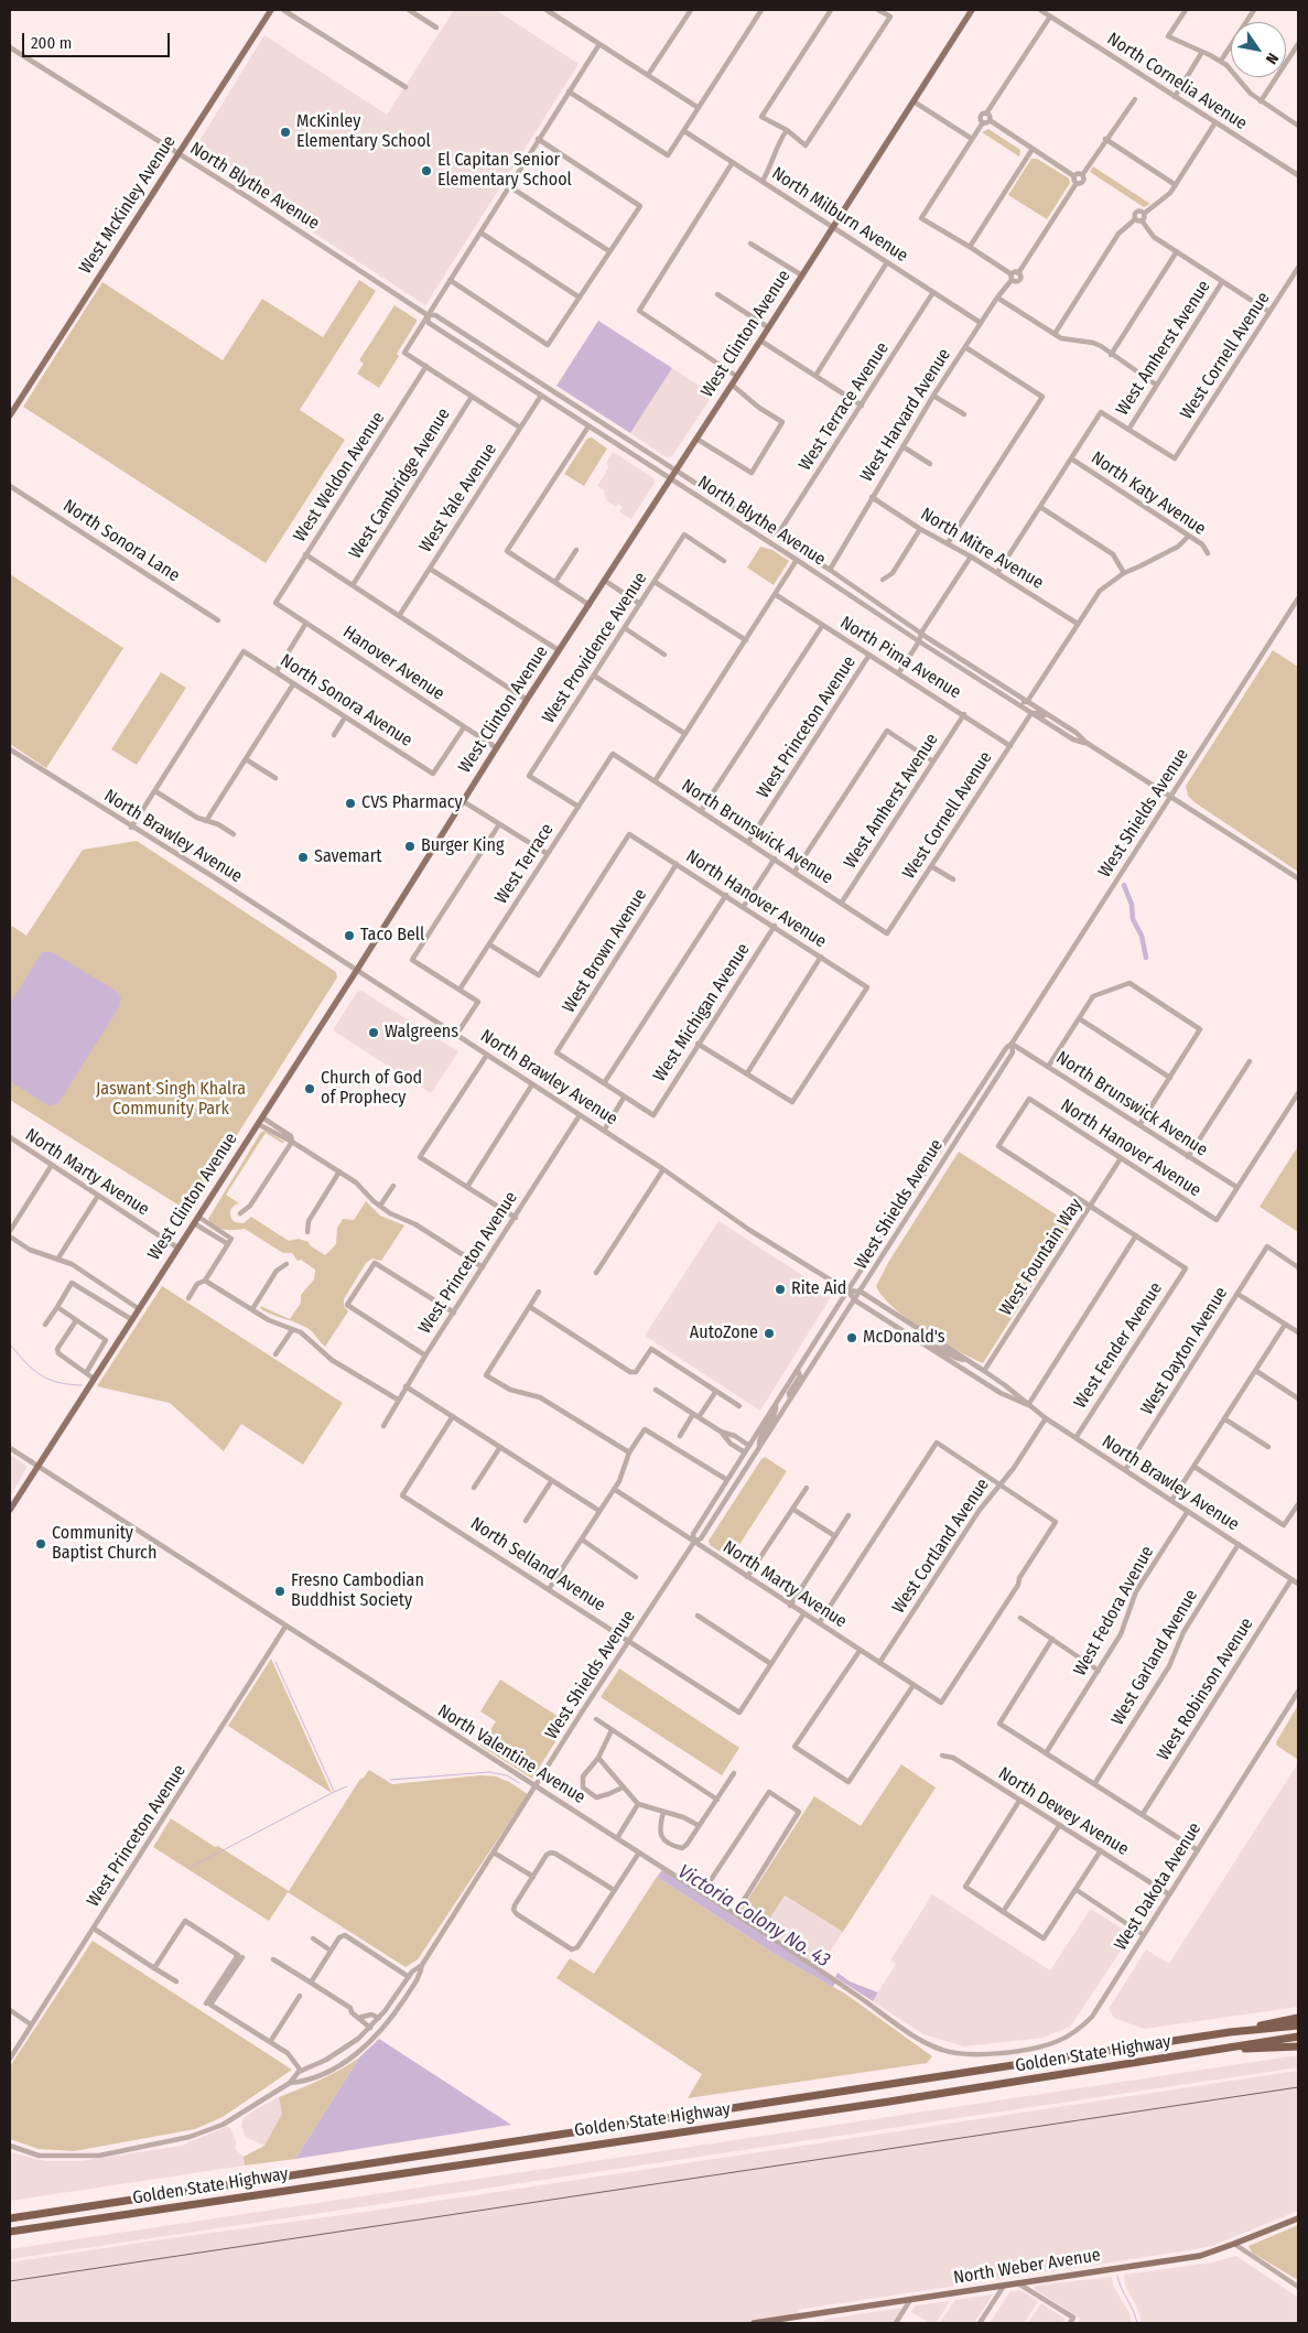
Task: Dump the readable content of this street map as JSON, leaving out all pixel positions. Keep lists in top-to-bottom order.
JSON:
{
  "streets": {
    "highway": ["Golden State Highway"],
    "main road": ["West McKinley Avenue", "West Clinton Avenue", "North Weber Avenue"],
    "street": [
      "North Cornelia Avenue",
      "North Blythe Avenue",
      "North Milburn Avenue",
      "West Amherst Avenue",
      "West Cornell Avenue",
      "West Terrace Avenue",
      "West Harvard Avenue",
      "West Weldon Avenue",
      "West Cambridge Avenue",
      "North Katy Avenue",
      "West Yale Avenue",
      "North Sonora Lane",
      "North Mitre Avenue",
      "West Providence Avenue",
      "North Pima Avenue",
      "Hanover Avenue",
      "North Sonora Avenue",
      "West Princeton Avenue",
      "West Shields Avenue",
      "North Brunswick Avenue",
      "North Brawley Avenue",
      "West Terrace",
      "North Hanover Avenue",
      "West Brown Avenue",
      "West Michigan Avenue",
      "North Marty Avenue",
      "West Fountain Way",
      "West Fender Avenue",
      "West Dayton Avenue",
      "West Cortland Avenue",
      "North Selland Avenue",
      "West Fedora Avenue",
      "West Garland Avenue",
      "West Robinson Avenue",
      "North Valentine Avenue",
      "North Dewey Avenue",
      "West Dakota Avenue"
    ]
  },
  "crossings": [
    ["North Blythe Avenue", "West McKinley Avenue"],
    ["North Blythe Avenue", "West Clinton Avenue"],
    ["North Blythe Avenue", "West Cornell Avenue"],
    ["North Blythe Avenue", "West Terrace Avenue"],
    ["North Blythe Avenue", "West Harvard Avenue"],
    ["North Blythe Avenue", "West Yale Avenue"],
    ["North Blythe Avenue", "West Shields Avenue"],
    ["North Milburn Avenue", "West Clinton Avenue"],
    ["North Milburn Avenue", "West Terrace Avenue"],
    ["North Milburn Avenue", "West Harvard Avenue"],
    ["West Clinton Avenue", "Hanover Avenue"],
    ["West Clinton Avenue", "North Brawley Avenue"],
    ["West Clinton Avenue", "North Marty Avenue"],
    ["West Clinton Avenue", "North Valentine Avenue"],
    ["West Amherst Avenue", "West Cornell Avenue"],
    ["West Amherst Avenue", "North Pima Avenue"],
    ["West Amherst Avenue", "North Brunswick Avenue"],
    ["West Cornell Avenue", "North Pima Avenue"],
    ["West Cornell Avenue", "North Brunswick Avenue"],
    ["West Harvard Avenue", "North Mitre Avenue"],
    ["West Weldon Avenue", "Hanover Avenue"],
    ["West Providence Avenue", "West Terrace"],
    ["North Pima Avenue", "West Princeton Avenue"],
    ["Hanover Avenue", "North Sonora Avenue"],
    ["West Princeton Avenue", "North Brunswick Avenue"],
    ["West Princeton Avenue", "North Brawley Avenue"],
    ["West Princeton Avenue", "North Valentine Avenue"],
    ["West Shields Avenue", "North Brunswick Avenue"],
    ["West Shields Avenue", "North Brawley Avenue"],
    ["West Shields Avenue", "North Marty Avenue"],
    ["West Shields Avenue", "North Selland Avenue"],
    ["West Shields Avenue", "North Valentine Avenue"],
    ["North Brunswick Avenue", "West Terrace"],
    ["North Brunswick Avenue", "North Hanover Avenue"],
    ["North Brawley Avenue", "West Fountain Way"],
    ["North Brawley Avenue", "West Fender Avenue"],
    ["North Brawley Avenue", "West Dayton Avenue"],
    ["North Brawley Avenue", "West Cortland Avenue"],
    ["North Brawley Avenue", "West Fedora Avenue"],
    ["North Brawley Avenue", "West Garland Avenue"],
    ["North Brawley Avenue", "West Robinson Avenue"],
    ["West Terrace", "North Hanover Avenue"],
    ["North Hanover Avenue", "West Brown Avenue"],
    ["North Hanover Avenue", "West Michigan Avenue"],
    ["North Hanover Avenue", "West Fountain Way"],
    ["North Marty Avenue", "West Cortland Avenue"],
    ["North Valentine Avenue", "West Dakota Avenue"],
    ["North Dewey Avenue", "West Dakota Avenue"]
  ],
  "water": ["Victoria Colony No. 43"],
  "parks": ["Jaswant Singh Khalra Community Park"],
  "places": [
    "McKinley Elementary School",
    "El Capitan Senior Elementary School",
    "CVS Pharmacy",
    "Burger King",
    "Savemart",
    "Taco Bell",
    "Walgreens",
    "Church of God of Prophecy",
    "Rite Aid",
    "AutoZone",
    "McDonald's",
    "Community Baptist Church",
    "Fresno Cambodian Buddhist Society"
  ],
  "scale_bar": "200 m",
  "north": "bottom right"
}
